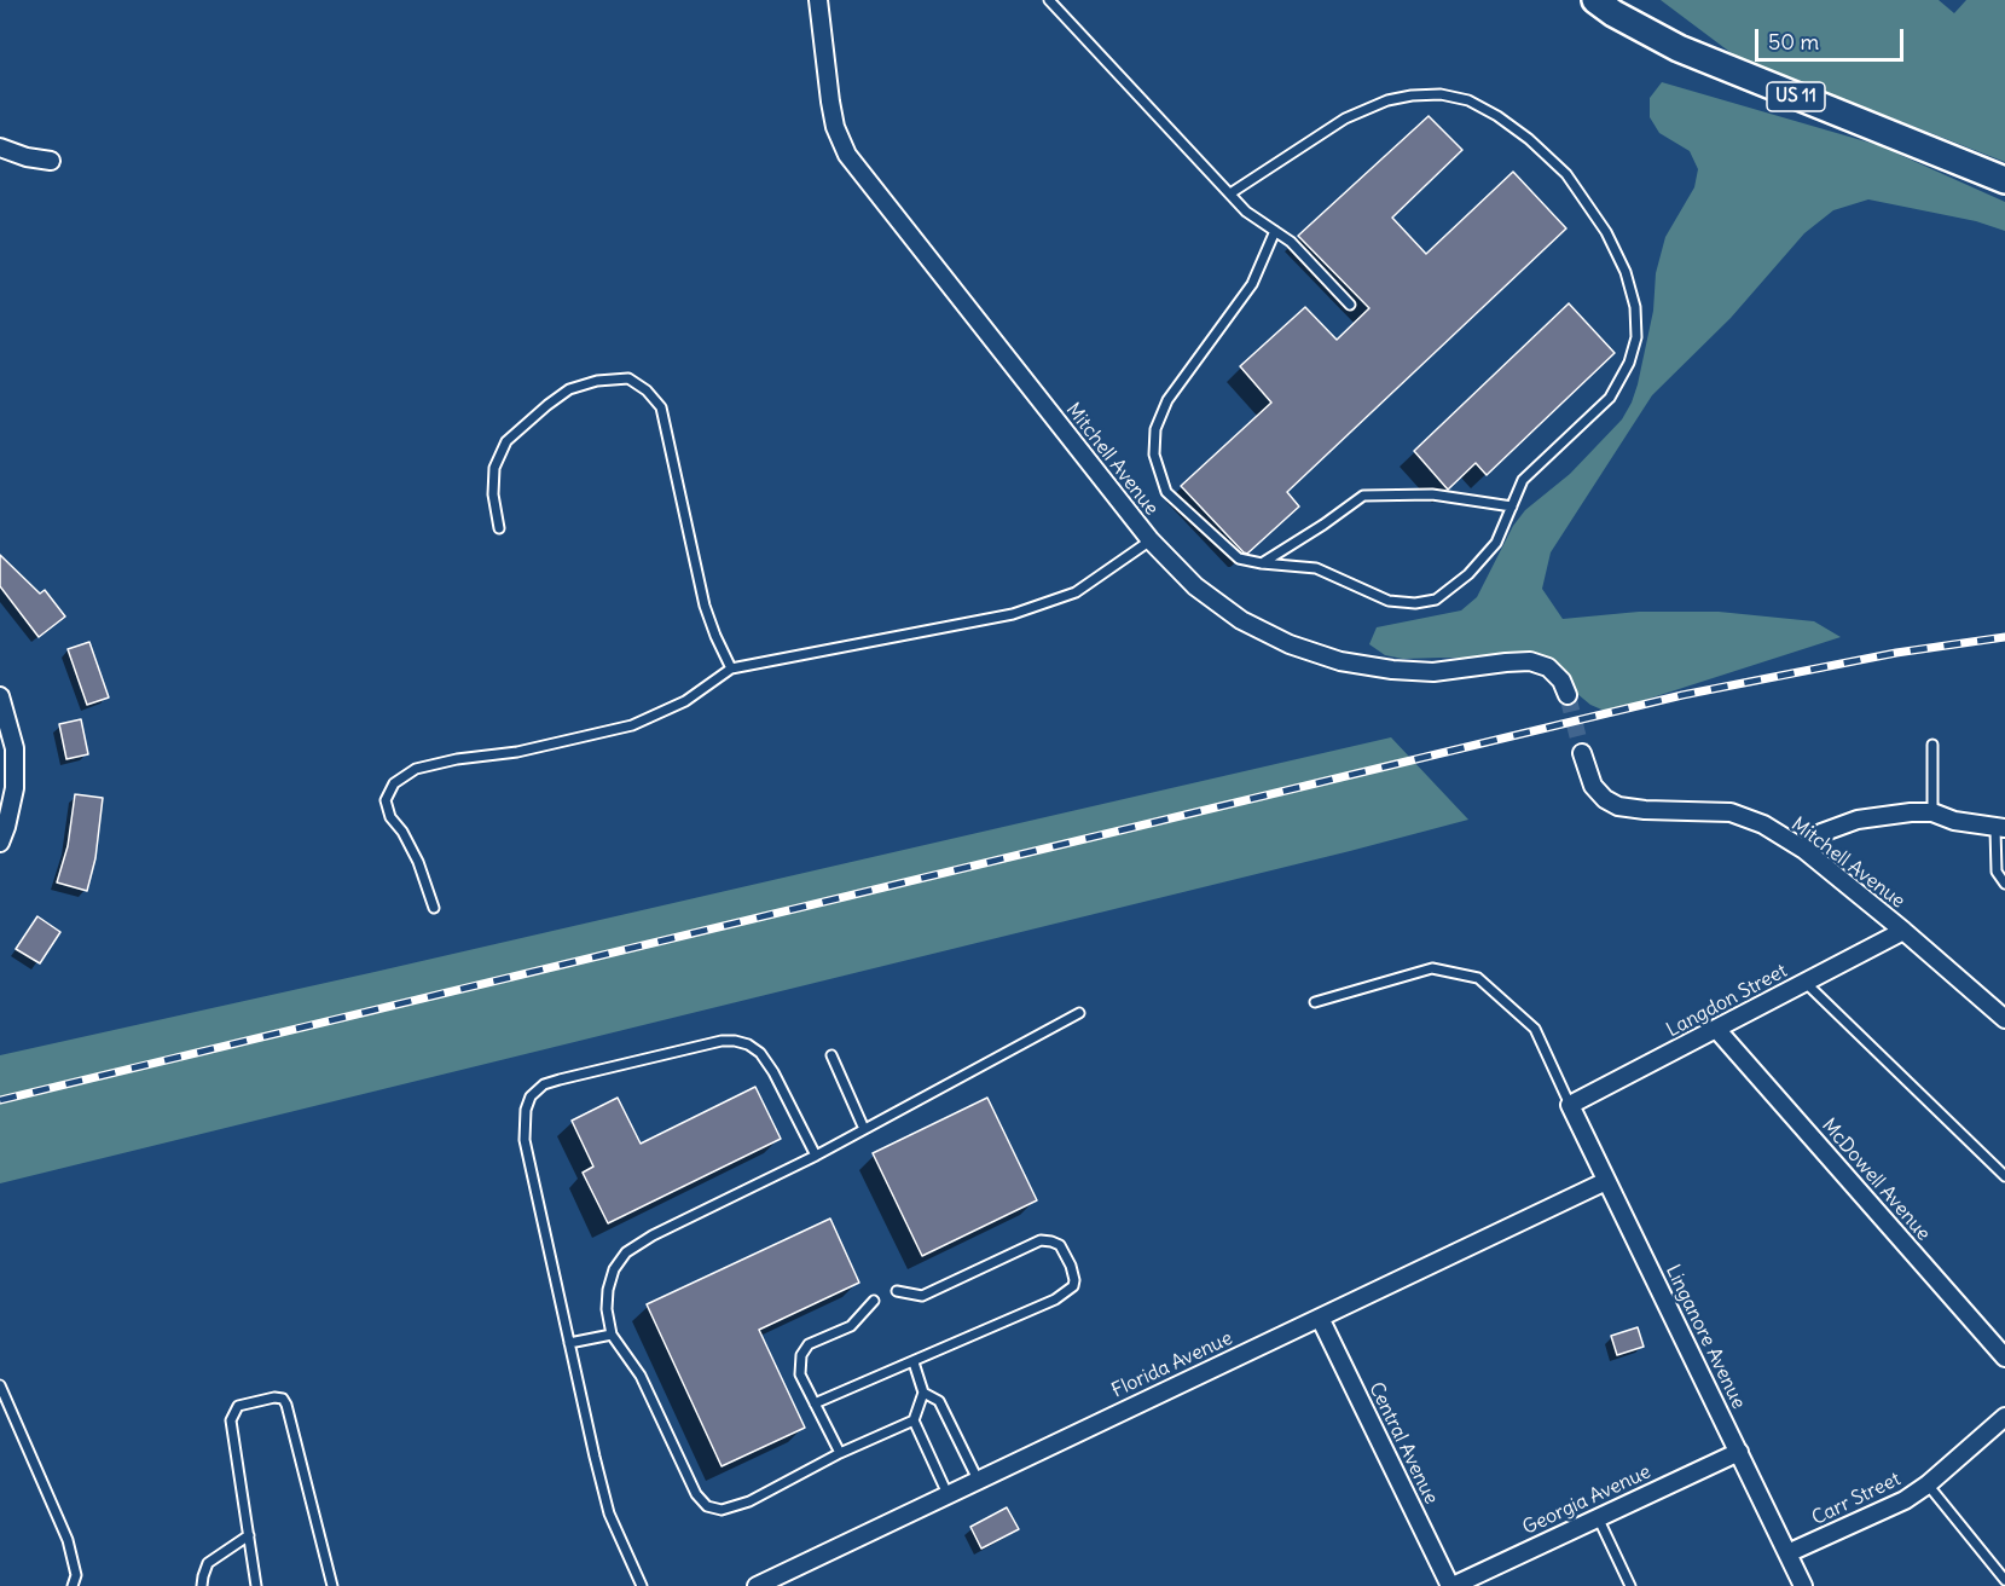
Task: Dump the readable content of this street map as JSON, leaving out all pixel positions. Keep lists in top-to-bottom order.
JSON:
{
  "streets": {
    "main road": ["US 11"],
    "street": [
      "Mitchell Avenue",
      "Langdon Street",
      "McDowell Avenue",
      "Linganore Avenue",
      "Florida Avenue",
      "Central Avenue",
      "Carr Street",
      "Georgia Avenue"
    ]
  },
  "crossings": [
    ["Mitchell Avenue", "Langdon Street"],
    ["Langdon Street", "McDowell Avenue"],
    ["Langdon Street", "Linganore Avenue"],
    ["Linganore Avenue", "Florida Avenue"],
    ["Linganore Avenue", "Carr Street"],
    ["Linganore Avenue", "Georgia Avenue"],
    ["Florida Avenue", "Central Avenue"],
    ["Central Avenue", "Georgia Avenue"]
  ],
  "scale_bar": "50 m"
}
